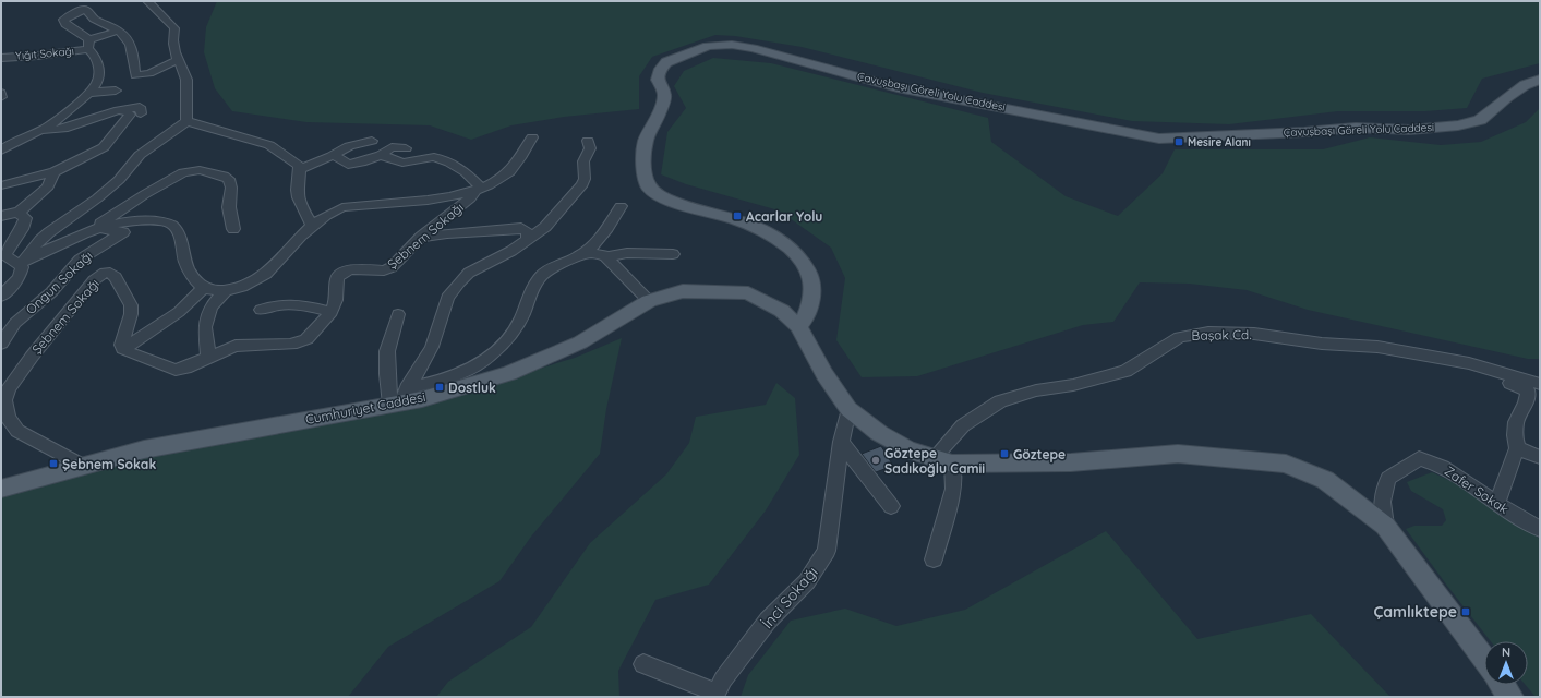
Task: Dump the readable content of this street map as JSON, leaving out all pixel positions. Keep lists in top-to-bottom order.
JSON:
{
  "streets": {
    "main road": ["Çavuşbaşı Göreli Yolu Caddesi", "Cumhuriyet Caddesi"],
    "street": [
      "Yığıt Sokağı",
      "Şebnem Sokağı",
      "Ongun Sokağı",
      "Başak Cd.",
      "Zafer Sokak",
      "İnci Sokağı"
    ]
  },
  "crossings": [
    ["Çavuşbaşı Göreli Yolu Caddesi", "Cumhuriyet Caddesi"],
    ["Şebnem Sokağı", "Cumhuriyet Caddesi"],
    ["Başak Cd.", "Cumhuriyet Caddesi"],
    ["Cumhuriyet Caddesi", "Zafer Sokak"],
    ["Cumhuriyet Caddesi", "İnci Sokağı"]
  ],
  "places": {
    "transit": [
      "Mesire Alanı",
      "Acarlar Yolu",
      "Dostluk",
      "Göztepe",
      "Şebnem Sokak",
      "Çamlıktepe"
    ],
    "other": ["Göztepe Sadıkoğlu Camii"]
  },
  "north": "top"
}
